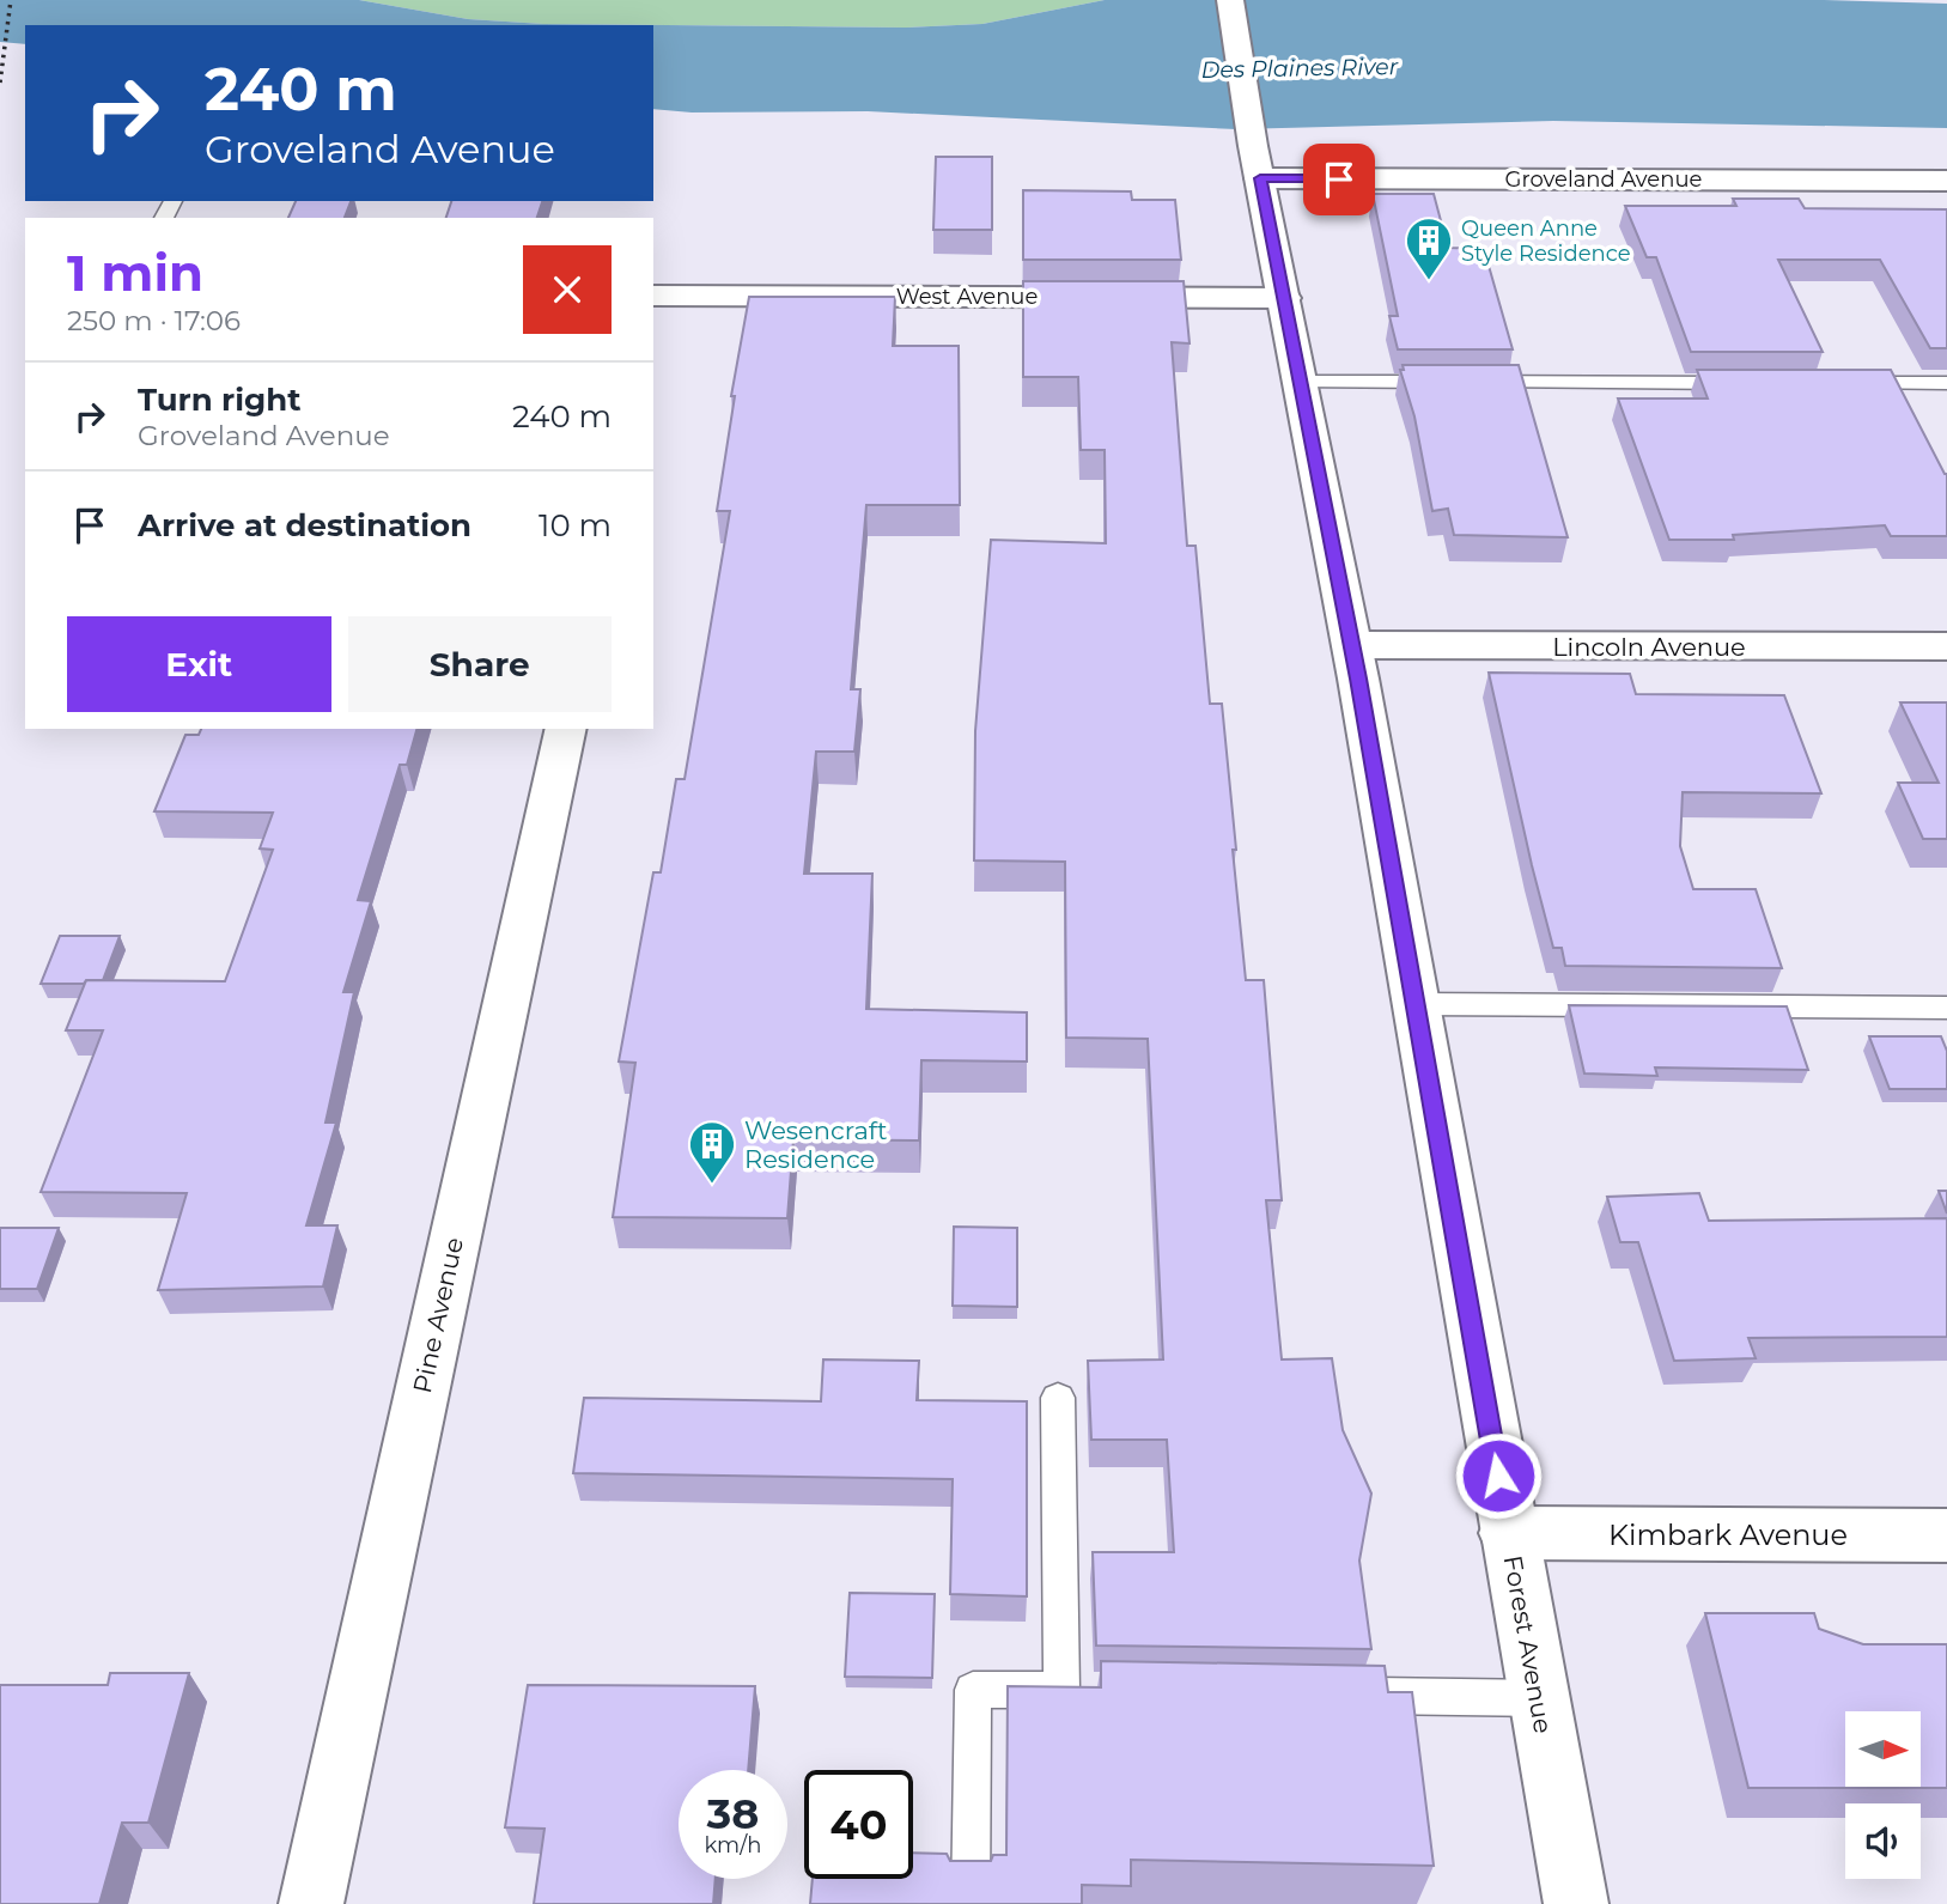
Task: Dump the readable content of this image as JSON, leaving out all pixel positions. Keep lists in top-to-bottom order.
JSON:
{
  "streets": {
    "street": [
      "Groveland Avenue",
      "West Avenue",
      "Lincoln Avenue",
      "Pine Avenue",
      "Kimbark Avenue",
      "Forest Avenue"
    ]
  },
  "crossings": [
    ["Groveland Avenue", "Forest Avenue"],
    ["West Avenue", "Forest Avenue"],
    ["Lincoln Avenue", "Forest Avenue"],
    ["Kimbark Avenue", "Forest Avenue"]
  ],
  "water": ["Des Plaines River"],
  "places": {
    "building": ["Queen Anne Style Residence", "Wesencraft Residence"]
  },
  "north": "right",
  "page": {
    "turn": ["240 m", "Groveland Avenue"],
    "heading": ["1 min", "250 m · 17:06"],
    "list": [
      {
        "name": "Turn right",
        "note": "Groveland Avenue",
        "value": "240 m"
      },
      {
        "name": "Arrive at destination",
        "value": "10 m"
      }
    ],
    "buttons": ["Exit", "Share"],
    "speed": "38 km/h",
    "limit": "40"
  }
}
